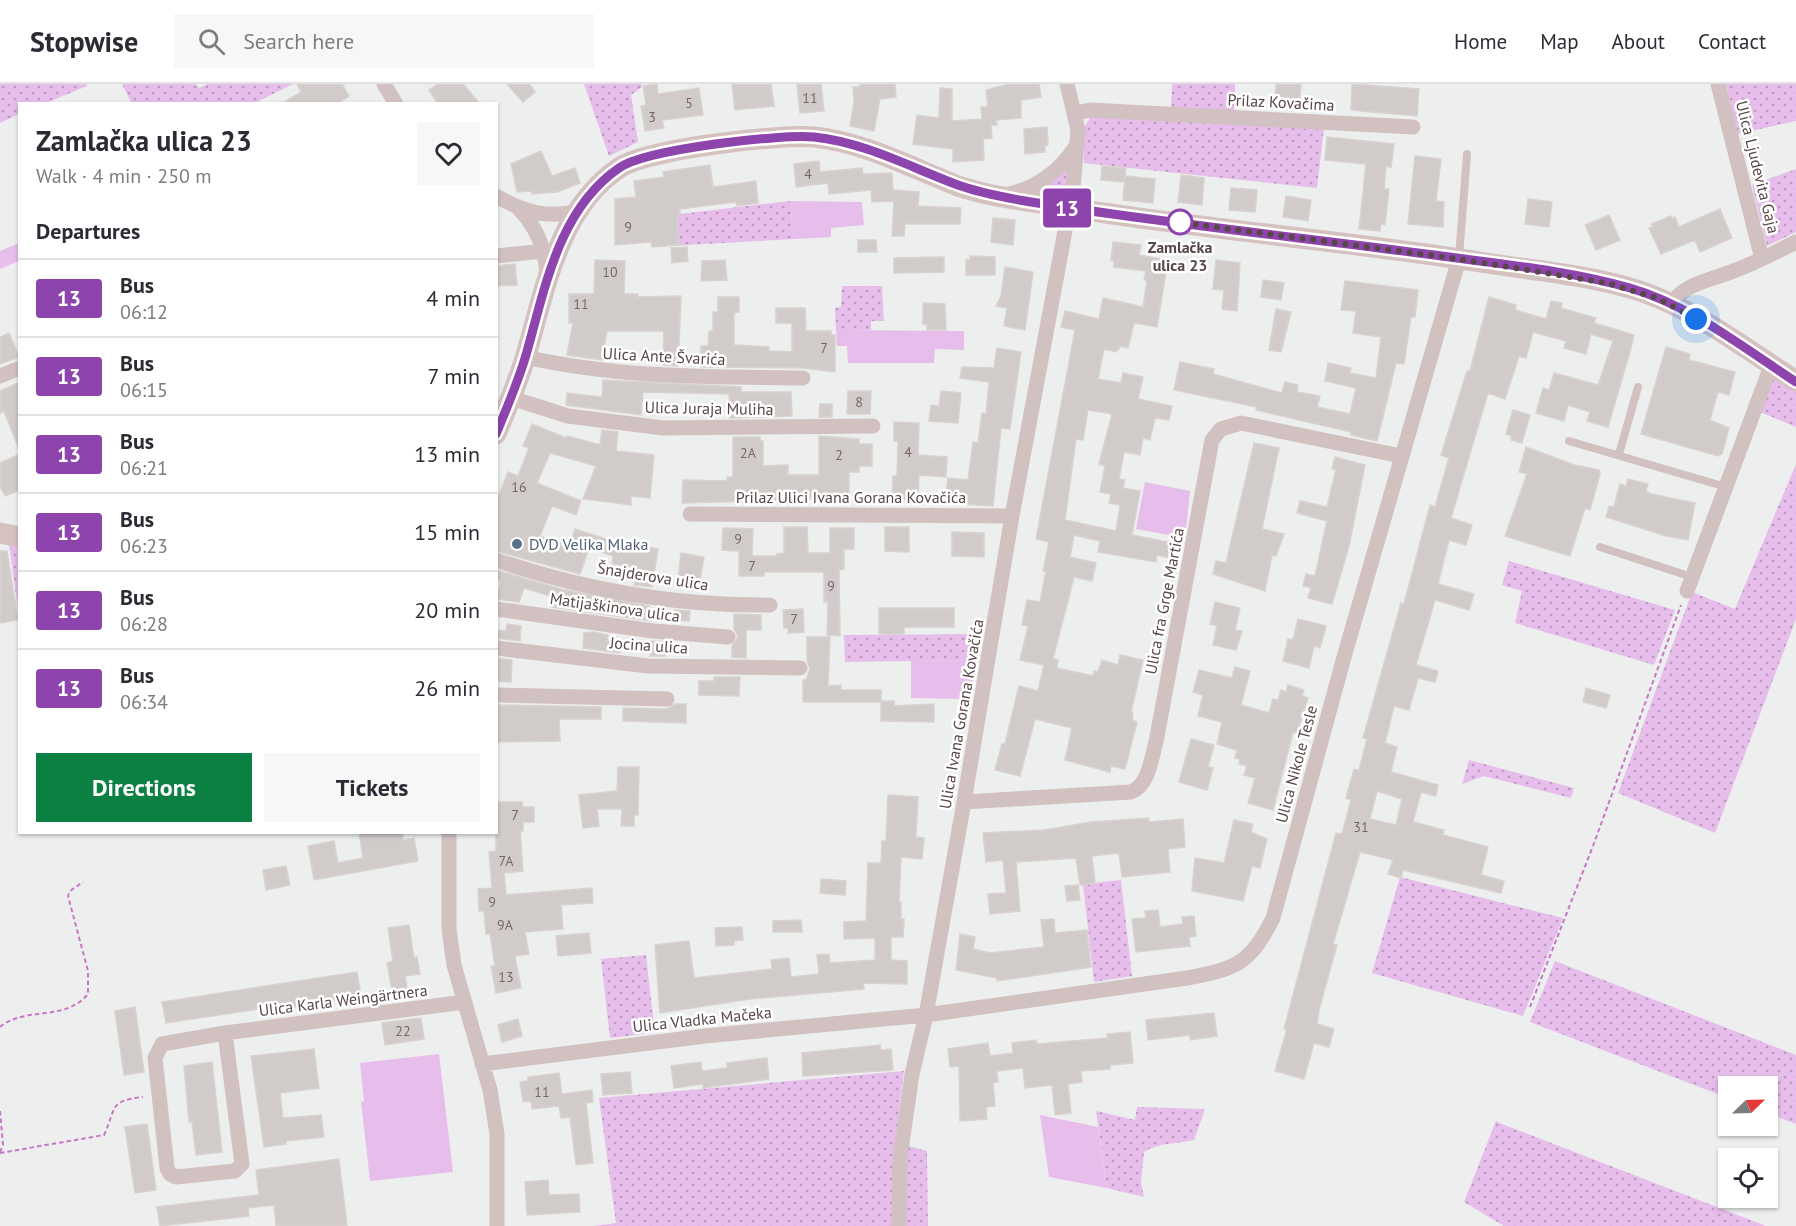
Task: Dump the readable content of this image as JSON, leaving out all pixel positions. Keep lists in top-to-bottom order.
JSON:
{
  "streets": {
    "street": [
      "Prilaz Kovačima",
      "Ulica Ljudevita Gaja",
      "Ulica Ante Švarića",
      "Ulica Juraja Muliha",
      "Prilaz Ulici Ivana Gorana Kovačića",
      "Šnajderova ulica",
      "Ulica fra Grge Martića",
      "Matijaškinova ulica",
      "Jocina ulica",
      "Ulica Ivana Gorana Kovačića",
      "Ulica Nikole Tesle",
      "Ulica Karla Weingärtnera",
      "Ulica Vladka Mačeka"
    ]
  },
  "crossings": [
    ["Prilaz Kovačima", "Ulica Ivana Gorana Kovačića"],
    ["Prilaz Ulici Ivana Gorana Kovačića", "Ulica Ivana Gorana Kovačića"],
    ["Ulica fra Grge Martića", "Ulica Ivana Gorana Kovačića"],
    ["Ulica fra Grge Martića", "Ulica Nikole Tesle"],
    ["Ulica Ivana Gorana Kovačića", "Ulica Nikole Tesle"],
    ["Ulica Ivana Gorana Kovačića", "Ulica Vladka Mačeka"],
    ["Ulica Nikole Tesle", "Ulica Vladka Mačeka"]
  ],
  "places": ["Zamlačka ulica 23", "DVD Velika Mlaka"],
  "lines": ["bus line 13"],
  "house_numbers": [
    "11",
    "5",
    "3",
    "4",
    "9",
    "10",
    "11",
    "7",
    "8",
    "4",
    "2A",
    "2",
    "16",
    "9",
    "7",
    "9",
    "7",
    "7",
    "31",
    "7A",
    "9",
    "9A",
    "13",
    "22",
    "11"
  ],
  "north": "top right",
  "page": {
    "header": "Stopwise",
    "search": "Search here",
    "nav": [
      "Home",
      "Map",
      "About",
      "Contact"
    ],
    "on_map": "13",
    "heading": [
      ["Zamlačka ulica 23", "Walk · 4 min · 250 m"],
      "Departures"
    ],
    "list": [
      {
        "mark": "13",
        "name": "Bus",
        "note": "06:12",
        "value": "4 min"
      },
      {
        "mark": "13",
        "name": "Bus",
        "note": "06:15",
        "value": "7 min"
      },
      {
        "mark": "13",
        "name": "Bus",
        "note": "06:21",
        "value": "13 min"
      },
      {
        "mark": "13",
        "name": "Bus",
        "note": "06:23",
        "value": "15 min"
      },
      {
        "mark": "13",
        "name": "Bus",
        "note": "06:28",
        "value": "20 min"
      },
      {
        "mark": "13",
        "name": "Bus",
        "note": "06:34",
        "value": "26 min"
      }
    ],
    "buttons": ["Directions", "Tickets"]
  }
}
